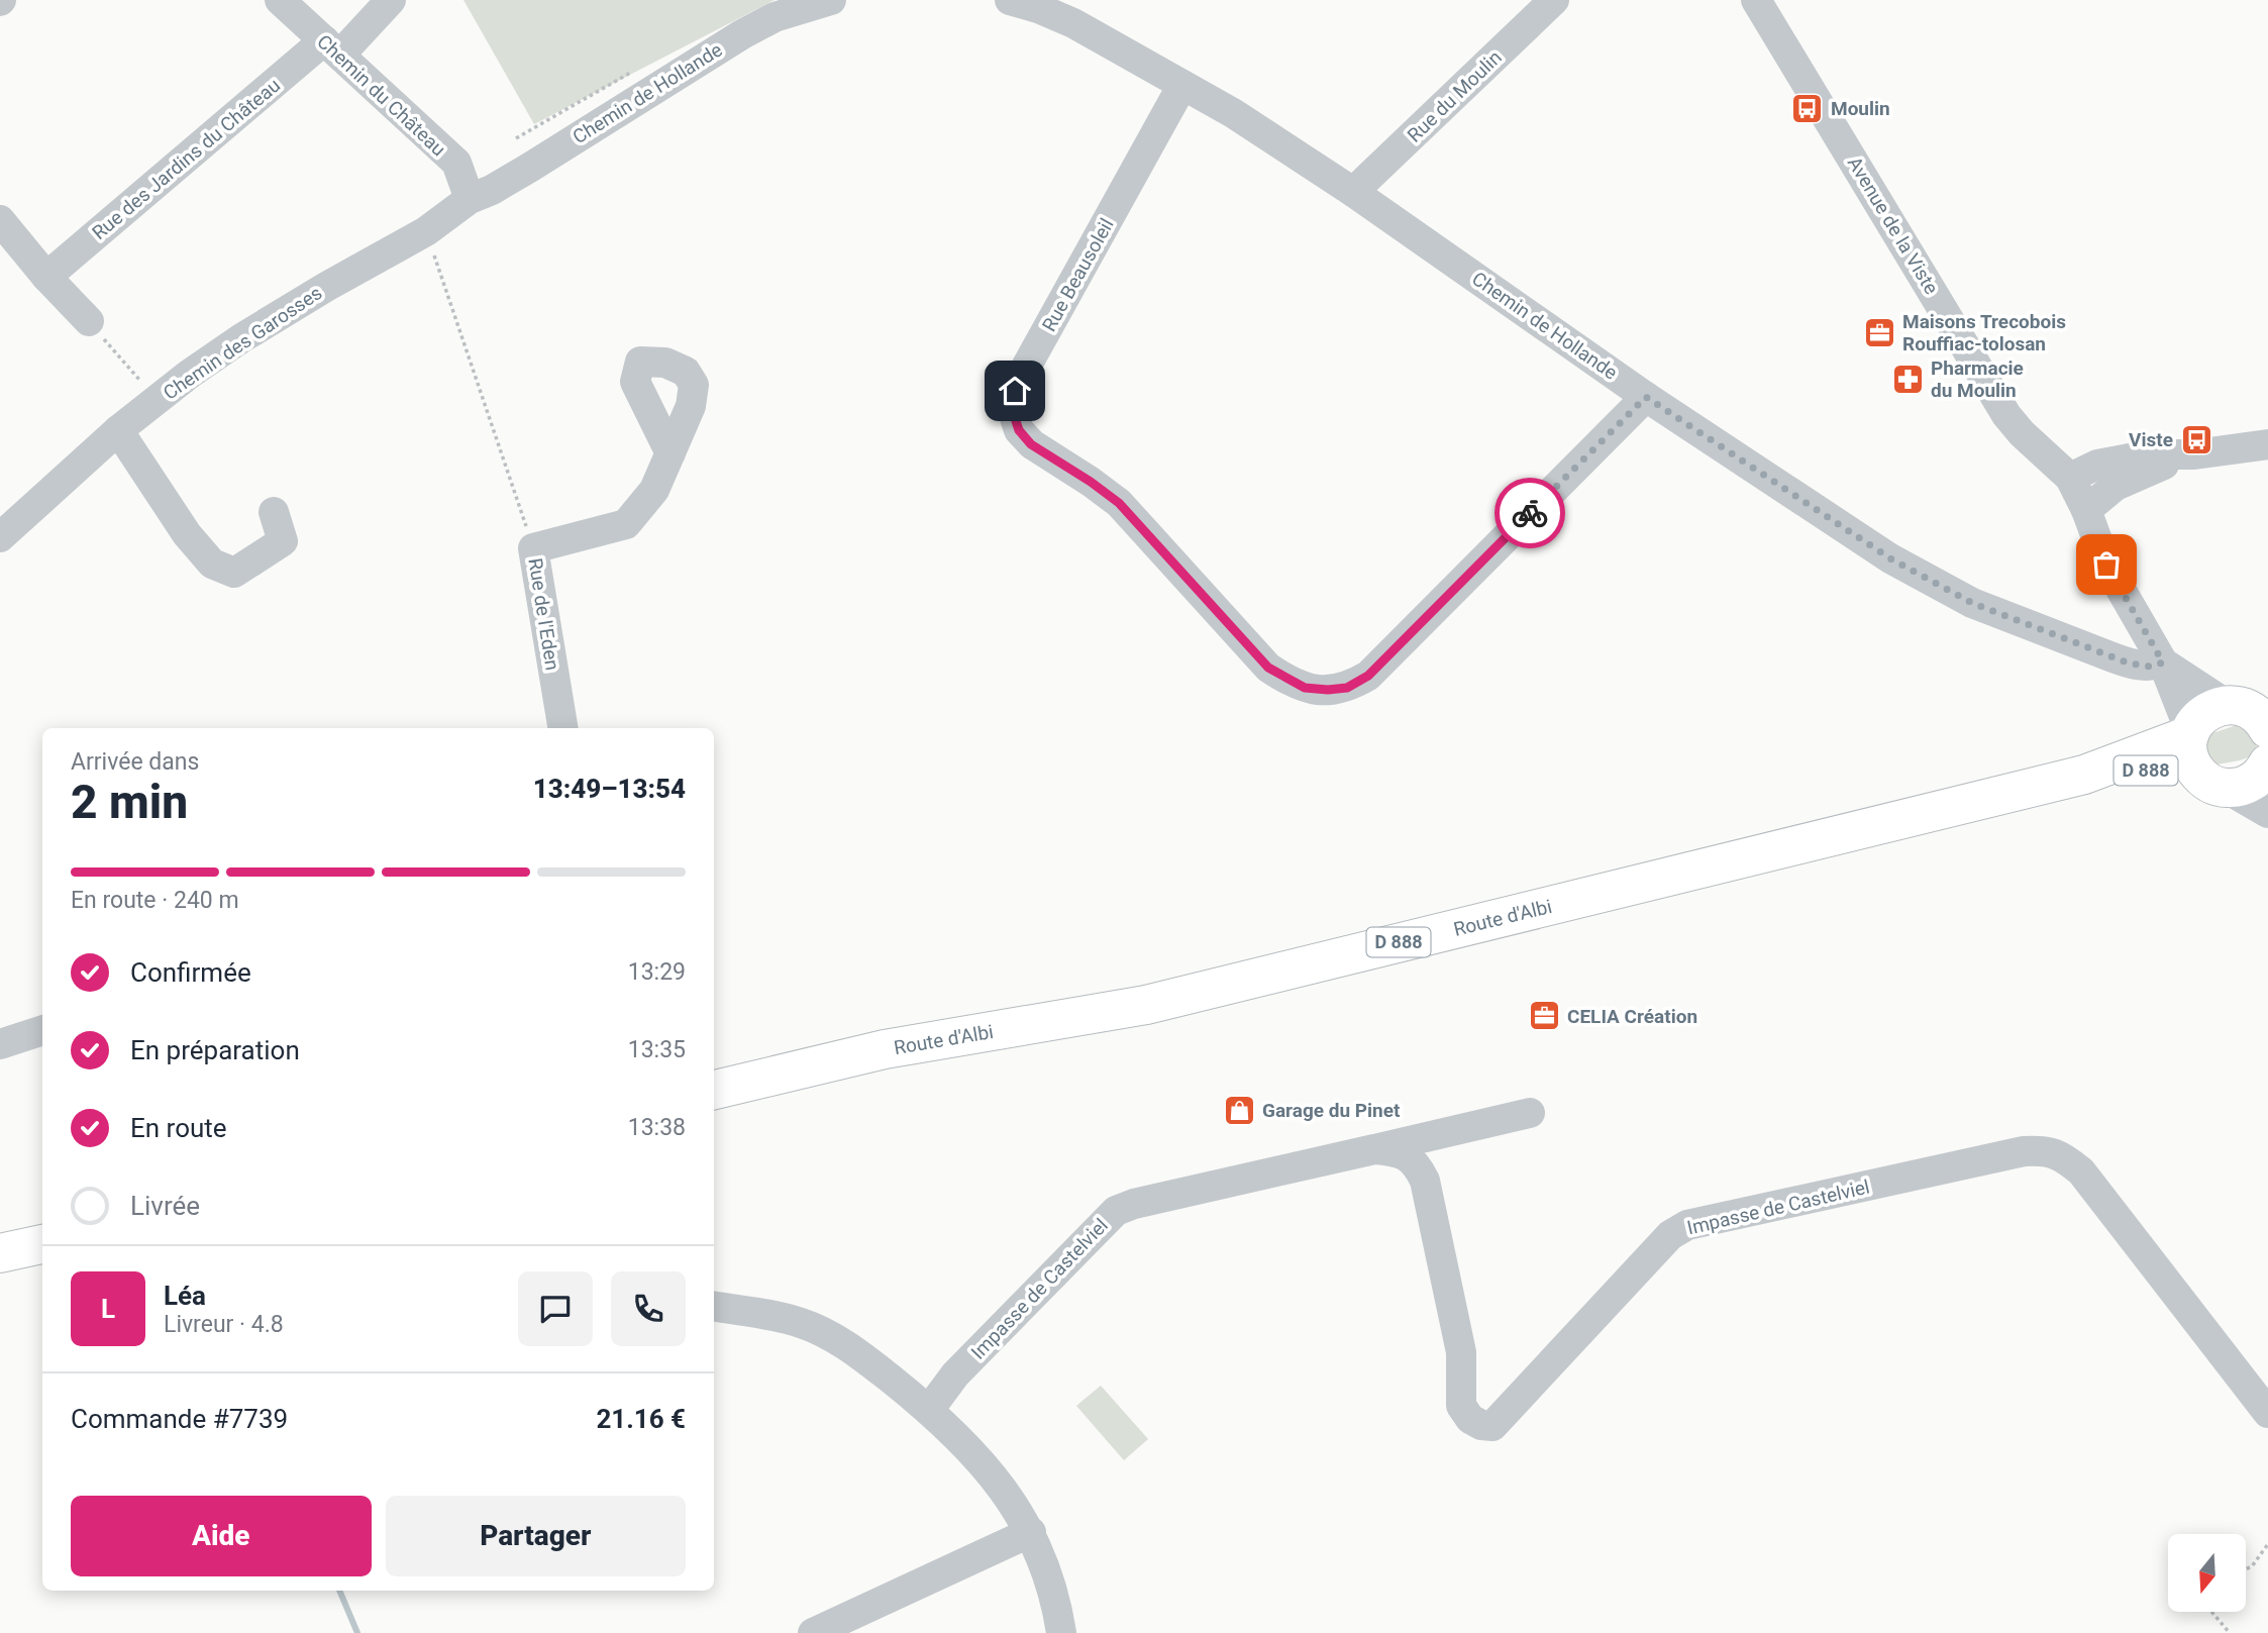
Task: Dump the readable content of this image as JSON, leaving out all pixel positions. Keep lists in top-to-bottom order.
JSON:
{
  "streets": {
    "main road": ["D 888", "Route d'Albi"],
    "street": [
      "Chemin de Hollande",
      "Chemin du Château",
      "Rue du Moulin",
      "Rue des Jardins du Château",
      "Avenue de la Viste",
      "Rue Beausoleil",
      "Chemin des Garosses",
      "Rue de l'Eden",
      "Impasse de Castelviel"
    ]
  },
  "crossings": [
    ["Chemin de Hollande", "Chemin du Château"],
    ["Chemin de Hollande", "Rue du Moulin"],
    ["Chemin de Hollande", "Avenue de la Viste"],
    ["Chemin de Hollande", "Rue Beausoleil"],
    ["Chemin de Hollande", "Chemin des Garosses"],
    ["Chemin du Château", "Rue des Jardins du Château"],
    ["Chemin du Château", "Chemin des Garosses"],
    ["Avenue de la Viste", "Route d'Albi"]
  ],
  "places": {
    "bus stop": ["Moulin", "Viste"],
    "office": ["Maisons Trecobois Rouffiac-tolosan", "CELIA Création"],
    "pharmacy": ["Pharmacie du Moulin"],
    "shop": ["Garage du Pinet"]
  },
  "north": "bottom",
  "page": {
    "heading": ["2 min", "Arrivée dans", "13:49–13:54"],
    "panel": [
      "Léa",
      "Livreur · 4.8",
      "Commande #7739",
      "21.16 €"
    ],
    "bar": "En route · 240 m",
    "list": [
      ["Confirmée", "13:29"],
      ["En préparation", "13:35"],
      ["En route", "13:38"],
      "Livrée"
    ],
    "round": "L",
    "buttons": ["Aide", "Partager"]
  }
}
